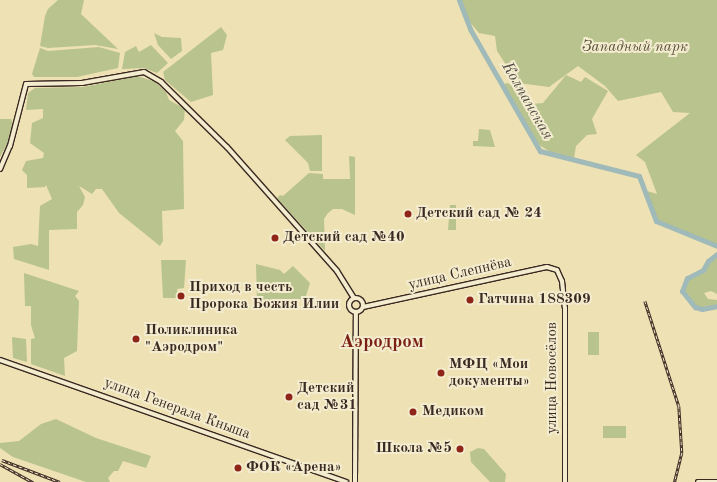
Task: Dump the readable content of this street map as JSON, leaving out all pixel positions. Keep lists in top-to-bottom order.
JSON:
{
  "streets": {
    "street": ["улица Слепнёва", "улица Новосёлов", "улица Генерала Кныша"]
  },
  "crossings": [
    ["улица Слепнёва", "улица Новосёлов"]
  ],
  "districts": ["Аэродром"],
  "water": ["Колпанская"],
  "parks": ["Западный парк"],
  "places": [
    "Детский сад № 24",
    "Детский сад №40",
    "Приход в честь Пророка Божия Илии",
    "Гатчина 188309",
    "Поликлиника \"Аэродром\"",
    "МФЦ «Мои документы»",
    "Детский сад №31",
    "Медиком",
    "Школа №5",
    "ФОК «Арена»"
  ]
}
